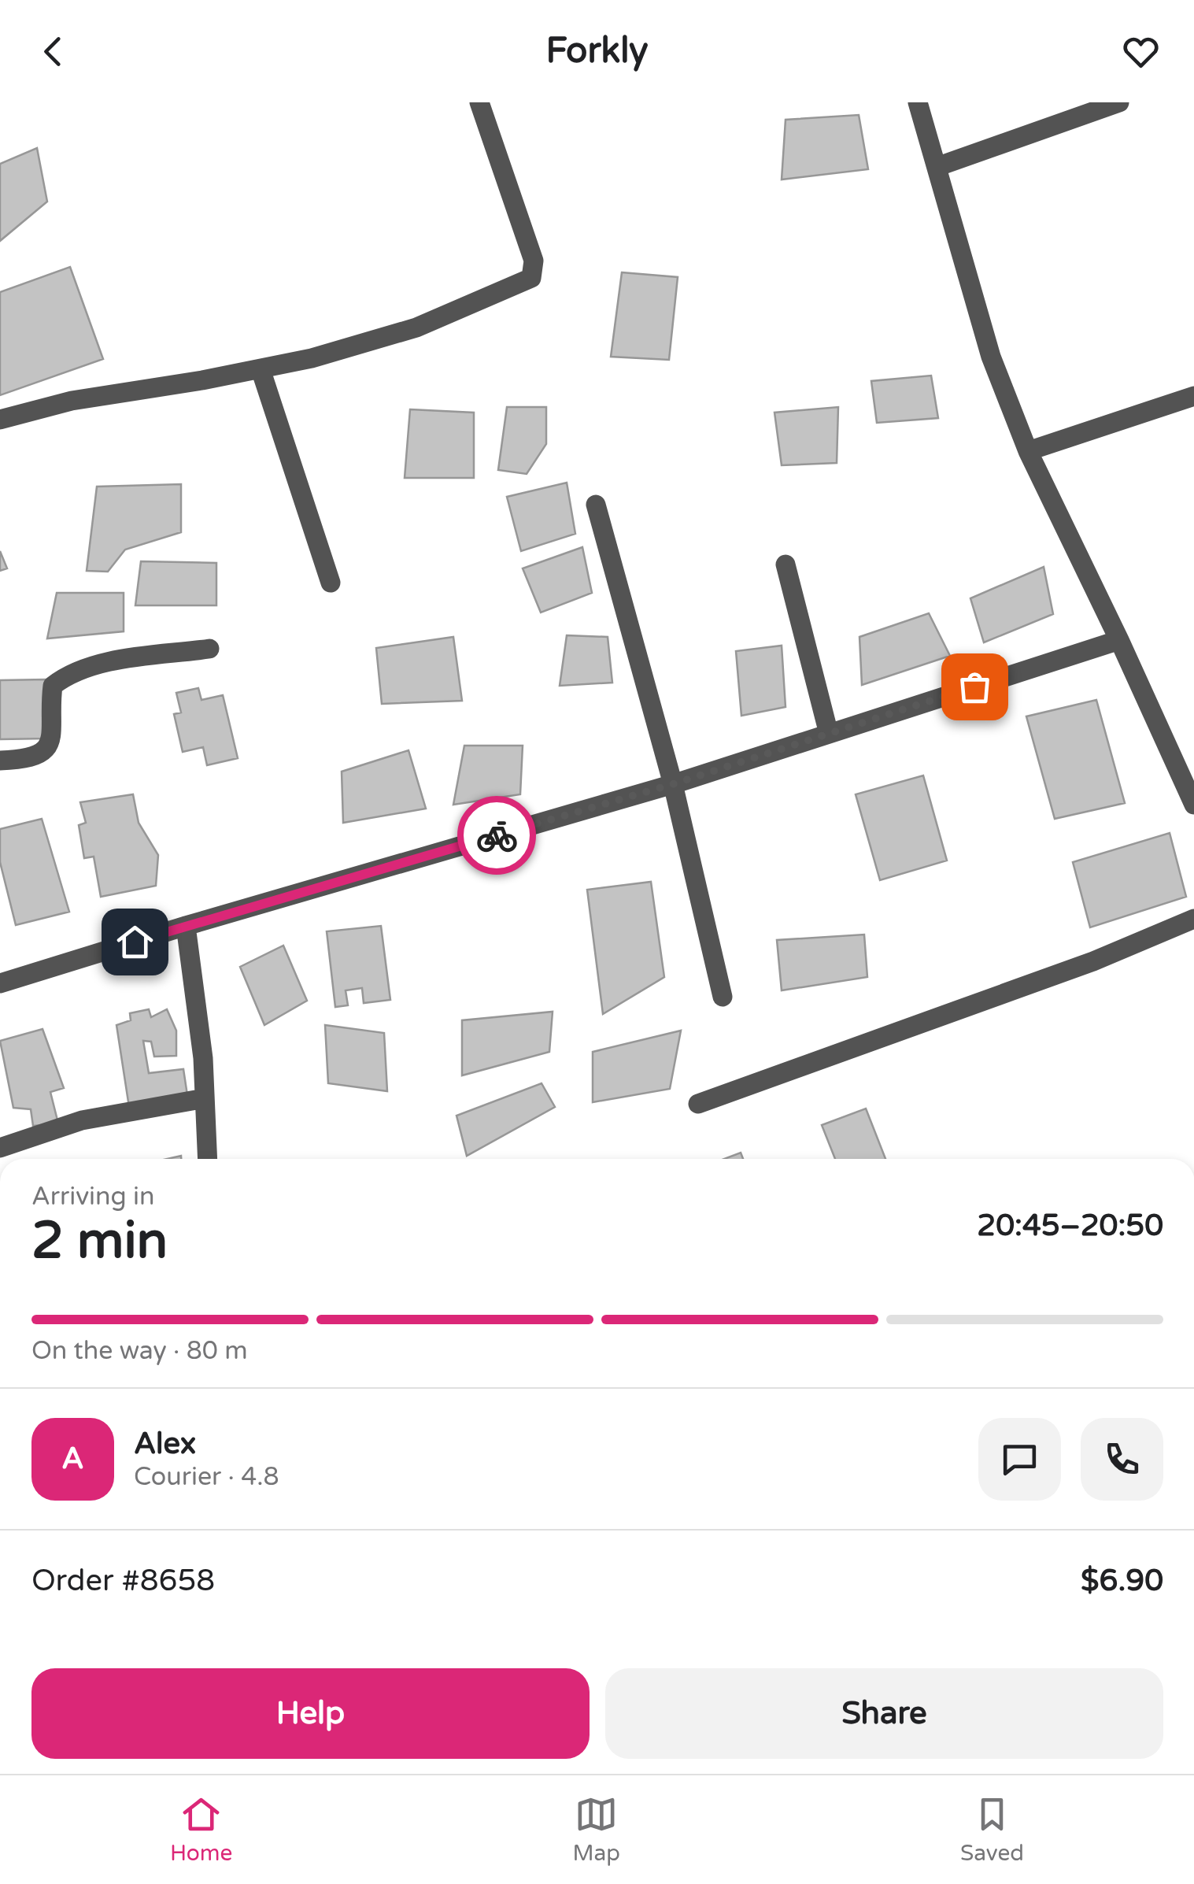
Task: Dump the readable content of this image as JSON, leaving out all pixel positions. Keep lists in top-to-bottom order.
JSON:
{
  "page": {
    "header": "Forkly",
    "heading": ["2 min", "Arriving in", "20:45–20:50"],
    "panel": [
      "Alex",
      "Courier · 4.8",
      "Order #8658",
      "$6.90"
    ],
    "bar": "On the way · 80 m",
    "round": "A",
    "buttons": ["Help", "Share"],
    "tabs": ["Home", "Map", "Saved"]
  }
}
